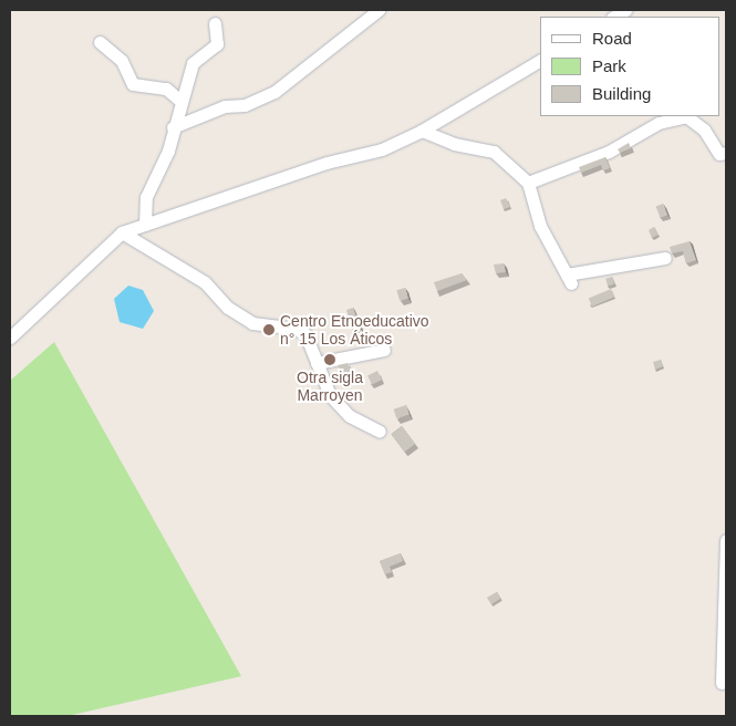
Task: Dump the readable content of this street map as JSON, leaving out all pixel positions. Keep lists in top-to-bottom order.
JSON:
{
  "places": ["Centro Etnoeducativo n° 15 Los Áticos", "Otra sigla Marroyen"],
  "legend": ["Road", "Park", "Building"]
}
